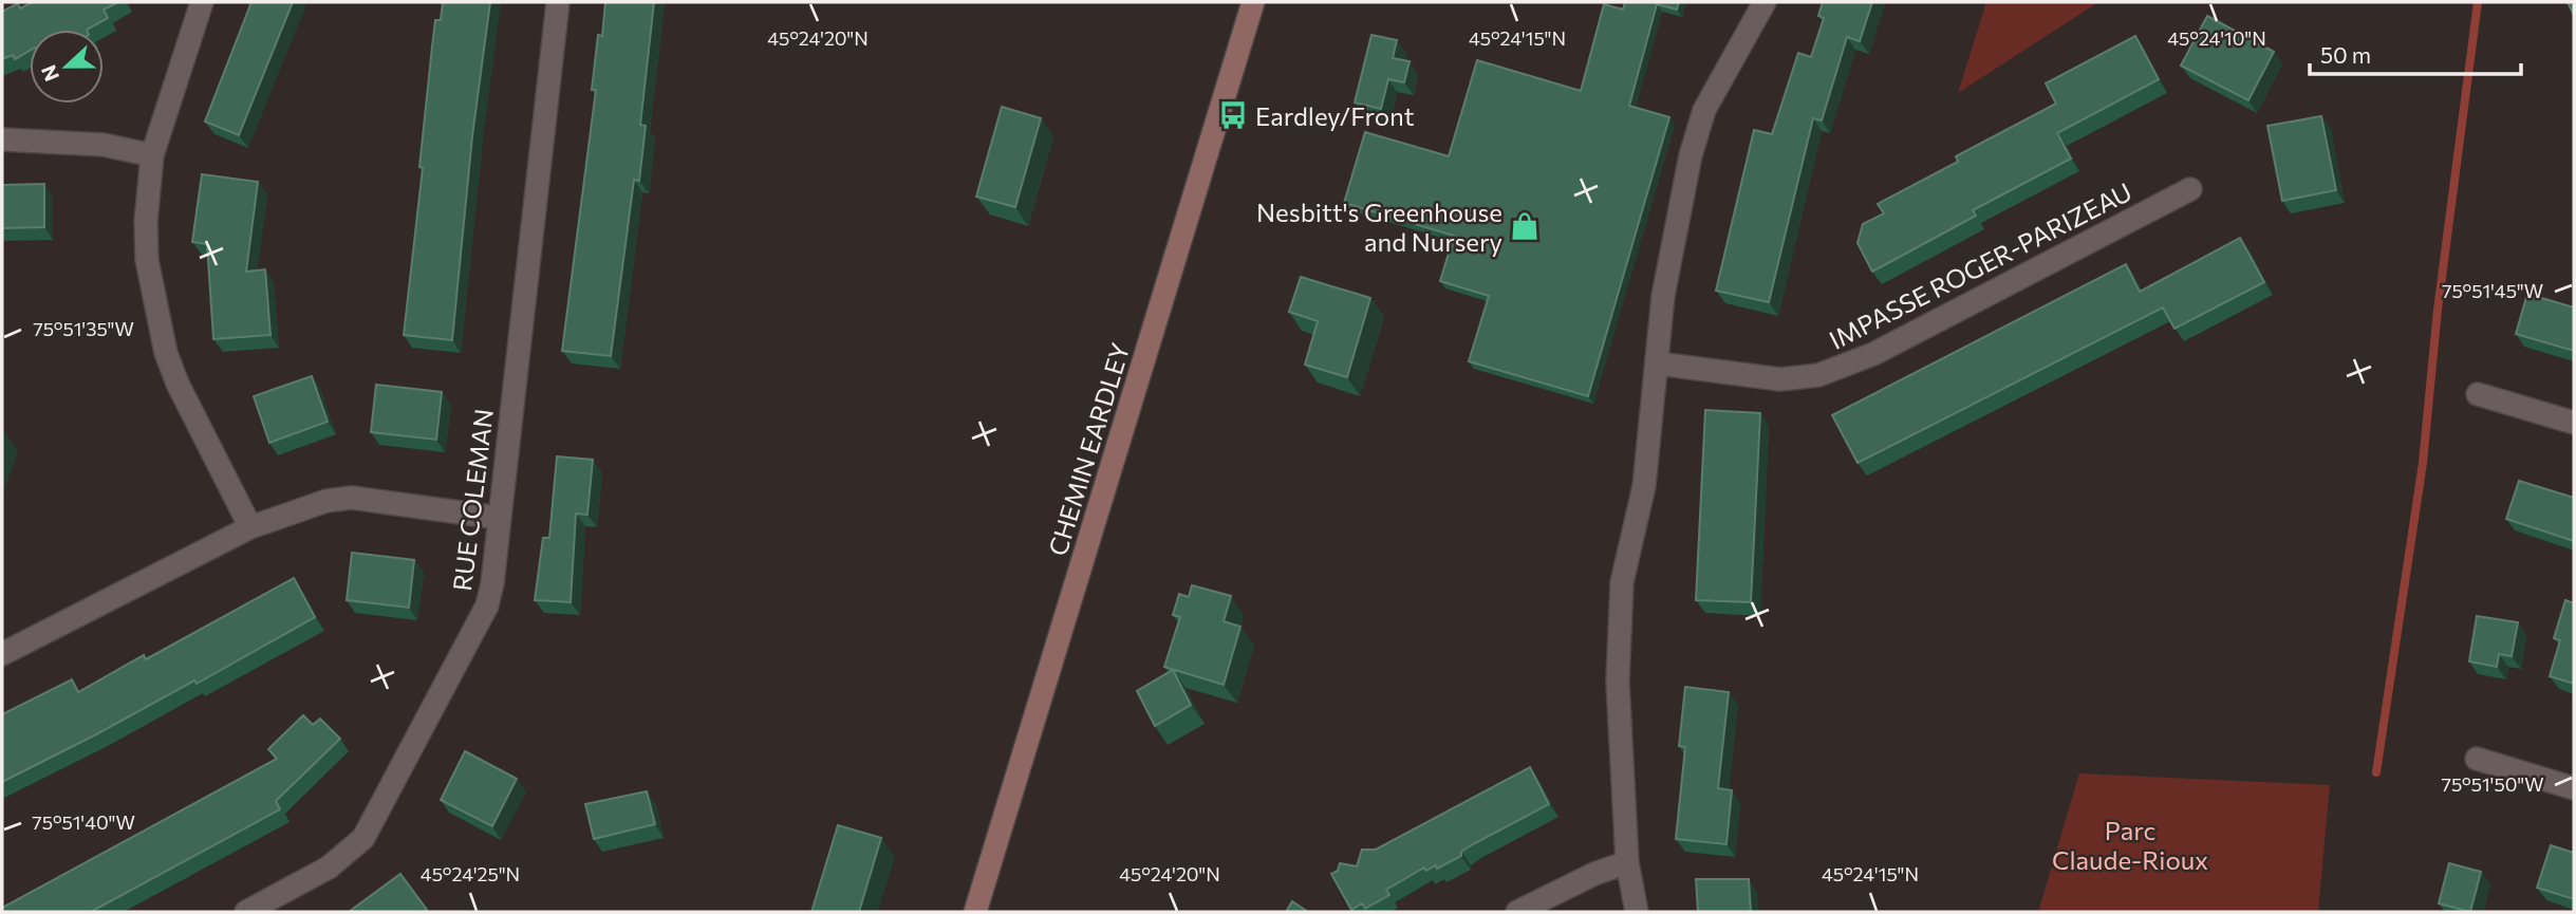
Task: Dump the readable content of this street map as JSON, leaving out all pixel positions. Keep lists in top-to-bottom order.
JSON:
{
  "streets": {
    "main road": ["CHEMIN EARDLEY"],
    "street": ["IMPASSE ROGER-PARIZEAU", "RUE COLEMAN"]
  },
  "parks": ["Parc Claude-Rioux"],
  "places": {
    "bus stop": ["Eardley/Front"],
    "shop": ["Nesbitt's Greenhouse and Nursery"]
  },
  "scale_bar": "50 m",
  "north": "left",
  "coordinates": [
    "45°24'20\"N",
    "45°24'15\"N",
    "45°24'10\"N",
    "75°51'45\"W",
    "75°51'35\"W",
    "75°51'50\"W",
    "75°51'40\"W",
    "45°24'25\"N"
  ]
}
